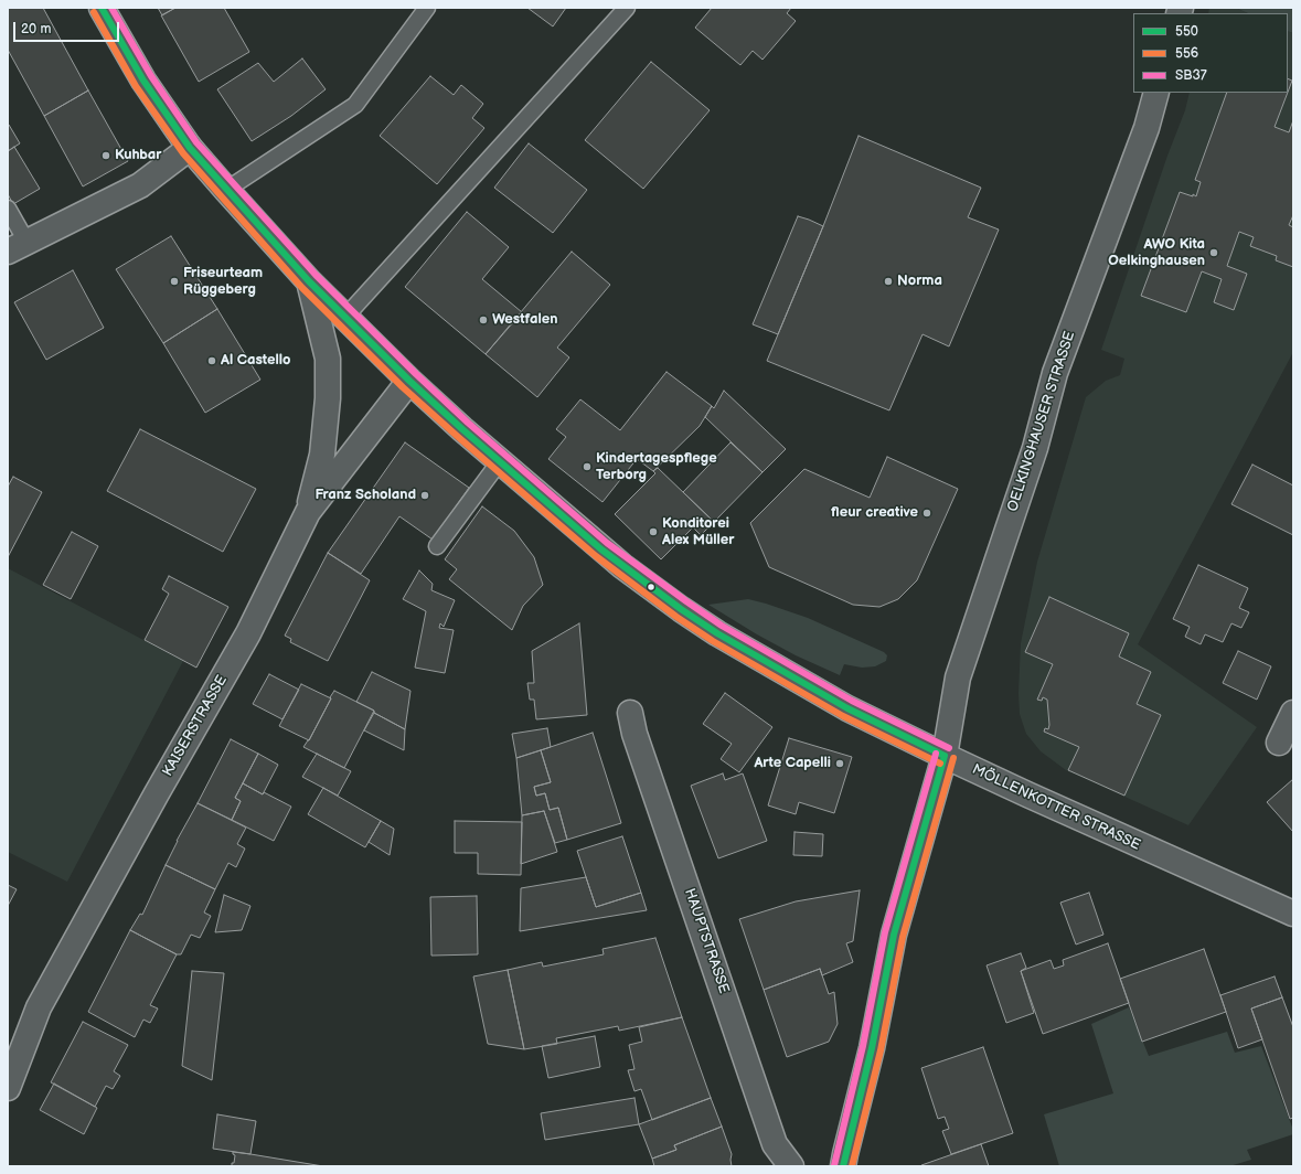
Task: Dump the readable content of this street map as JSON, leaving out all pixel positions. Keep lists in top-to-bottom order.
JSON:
{
  "streets": {
    "main road": [
      "OELKINGHAUSER STRASSE",
      "KAISERSTRASSE",
      "MÖLLENKOTTER STRASSE",
      "HAUPTSTRASSE"
    ]
  },
  "crossings": [
    ["OELKINGHAUSER STRASSE", "MÖLLENKOTTER STRASSE"]
  ],
  "places": [
    "Kuhbar",
    "AWO Kita Oelkinghausen",
    "Friseurteam Rüggeberg",
    "Norma",
    "Westfalen",
    "Al Castello",
    "Kindertagespflege Terborg",
    "Franz Scholand",
    "fleur creative",
    "Konditorei Alex Müller",
    "Arte Capelli"
  ],
  "lines": ["transit line 550", "transit line SB37", "transit line 556"],
  "legend": ["550", "556", "SB37"],
  "scale_bar": "20 m"
}
